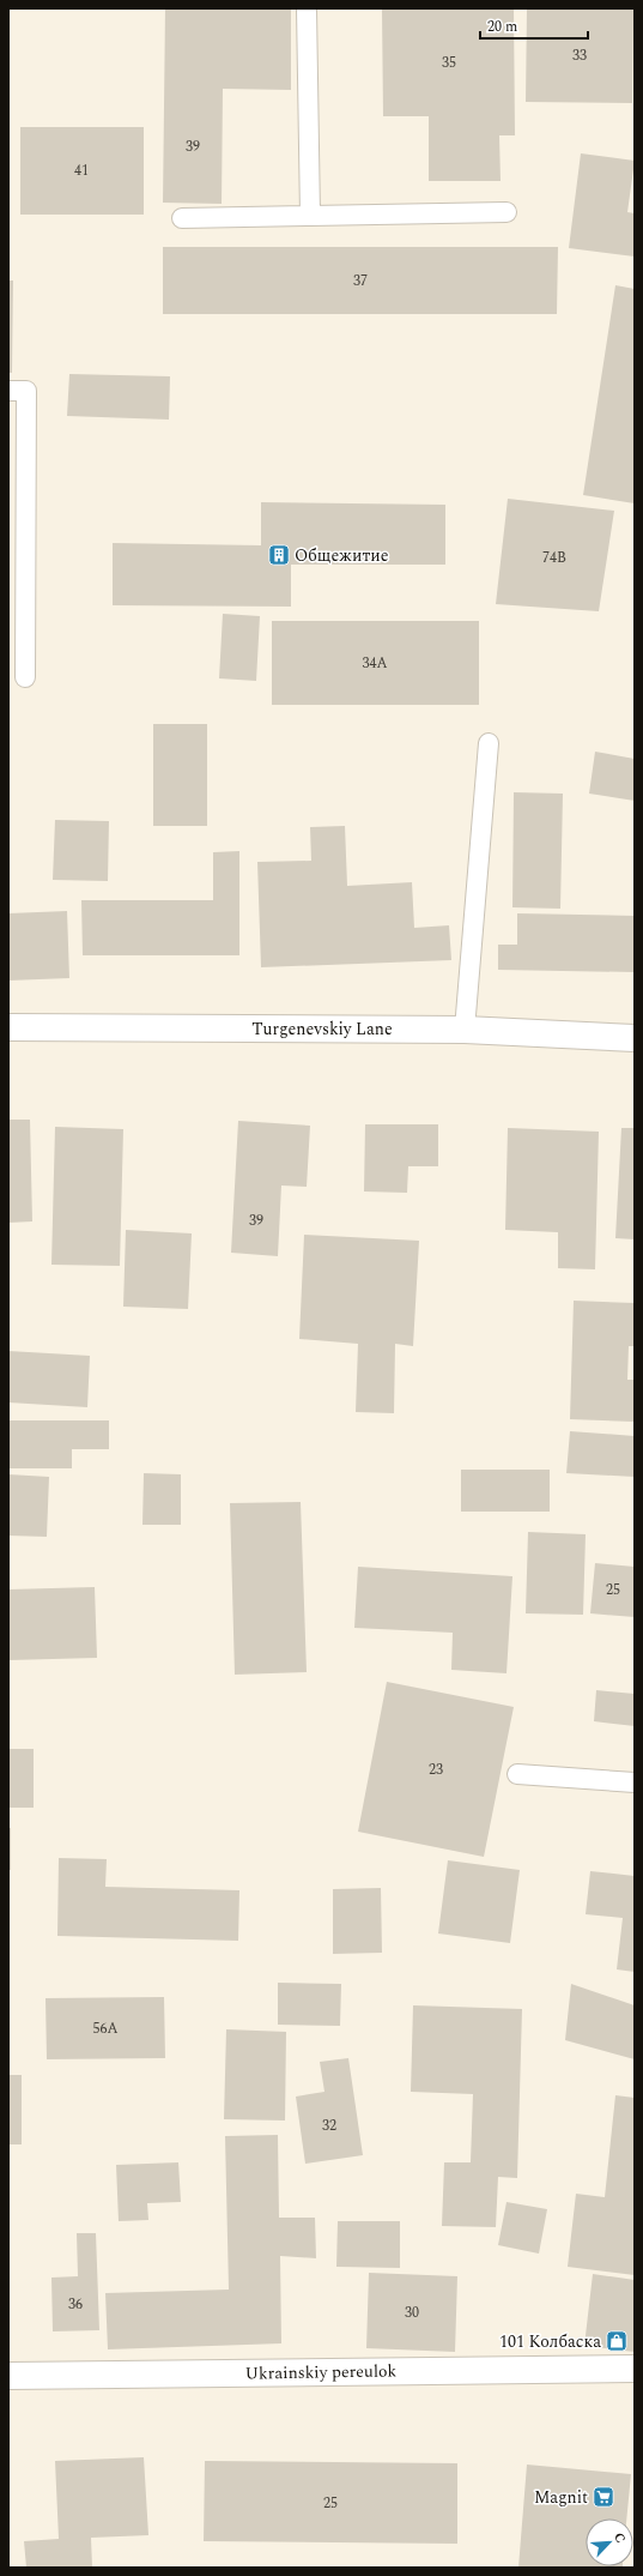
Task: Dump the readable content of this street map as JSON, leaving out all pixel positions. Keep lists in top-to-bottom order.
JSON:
{
  "streets": {
    "street": ["Turgenevskiy Lane", "Ukrainskiy pereulok"]
  },
  "places": {
    "building": ["Общежитие"],
    "shop": ["101 Колбаска"],
    "supermarket": ["Magnit"]
  },
  "house_numbers": [
    "33",
    "35",
    "39",
    "41",
    "37",
    "74В",
    "34А",
    "39",
    "25",
    "23",
    "56А",
    "32",
    "36",
    "30",
    "25"
  ],
  "scale_bar": "20 m",
  "north": "top right"
}
